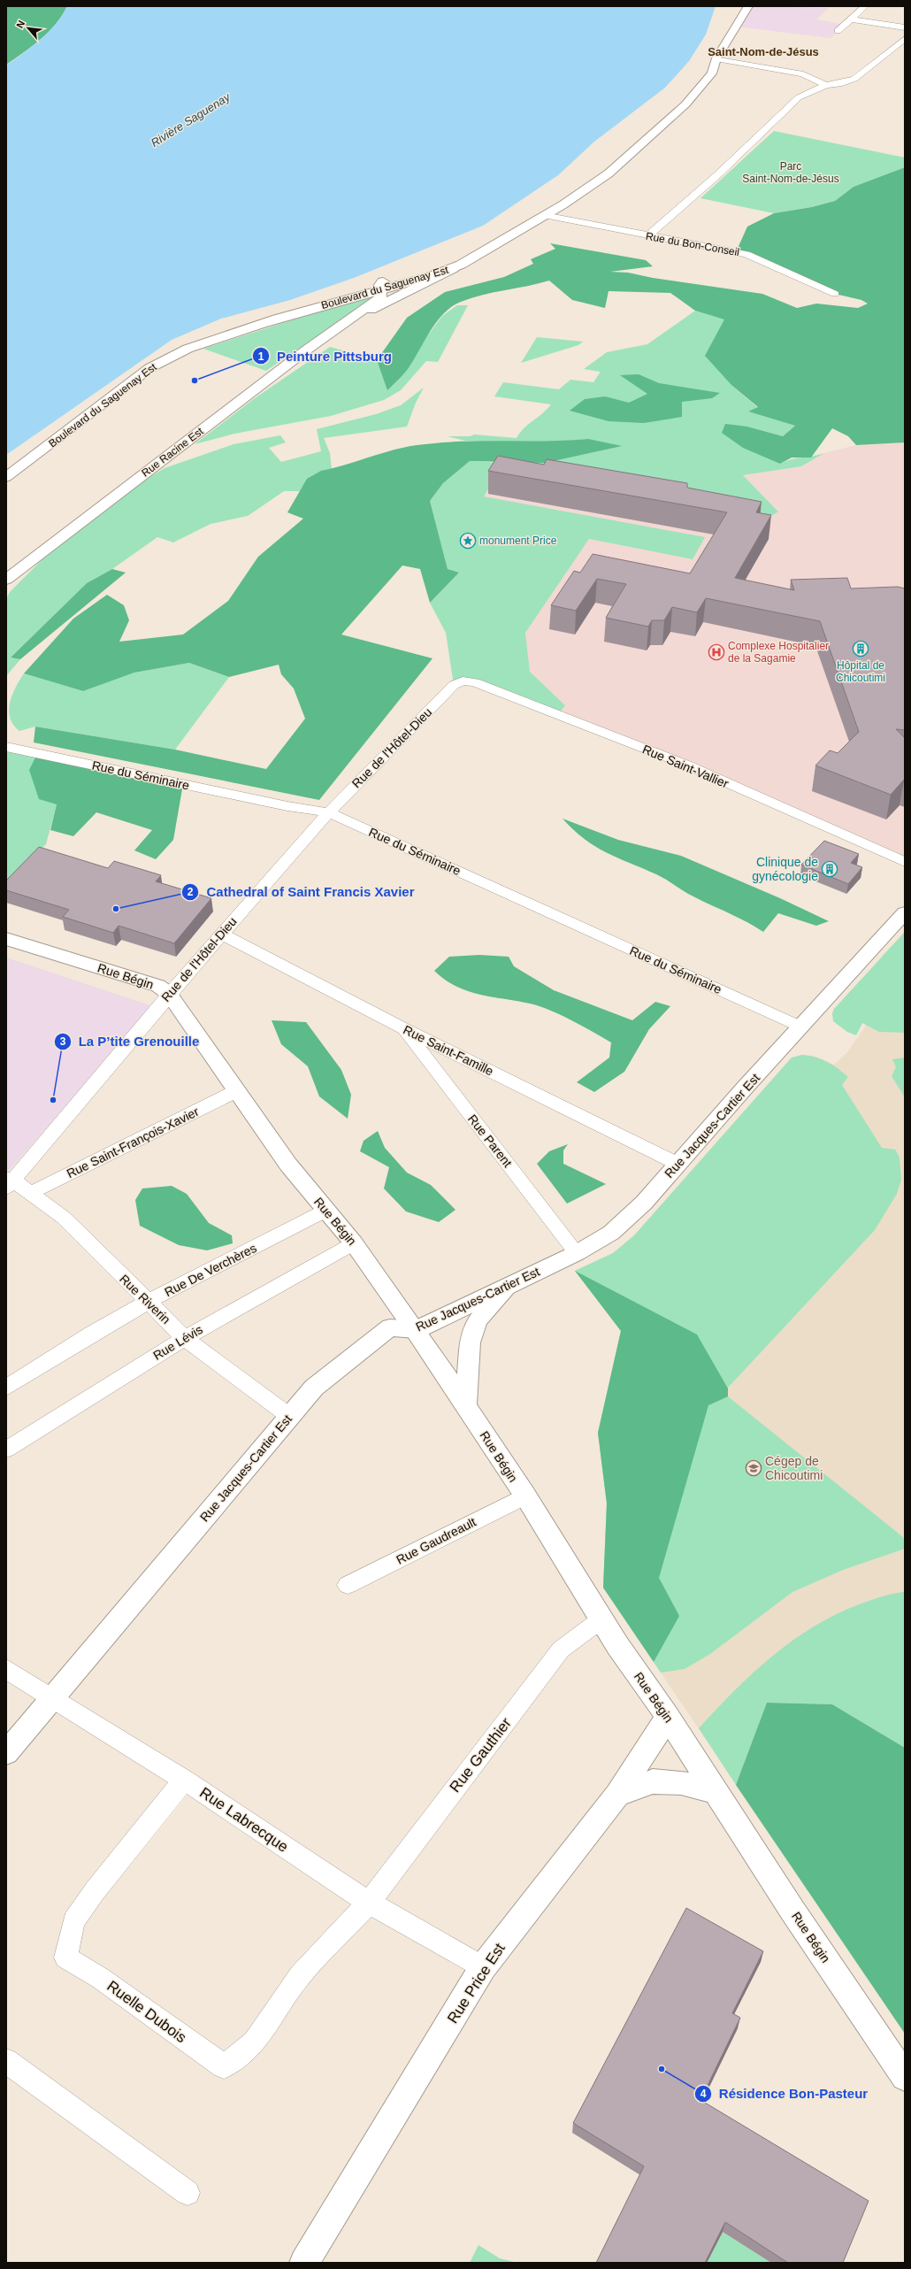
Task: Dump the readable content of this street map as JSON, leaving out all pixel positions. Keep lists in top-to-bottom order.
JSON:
{
  "streets": {
    "main road": [
      "Boulevard du Saguenay Est",
      "Rue Racine Est",
      "Rue Bégin",
      "Rue Jacques-Cartier Est",
      "Rue Price Est"
    ],
    "street": [
      "Rue du Bon-Conseil",
      "Rue de l'Hôtel-Dieu",
      "Rue Saint-Vallier",
      "Rue du Séminaire",
      "Rue Saint-Famille",
      "Rue Parent",
      "Rue Saint-François-Xavier",
      "Rue De Verchères",
      "Rue Riverin",
      "Rue Lévis",
      "Rue Gaudreault",
      "Rue Gauthier",
      "Rue Labrecque",
      "Ruelle Dubois"
    ]
  },
  "crossings": [
    ["Rue du Bon-Conseil", "Boulevard du Saguenay Est"],
    ["Boulevard du Saguenay Est", "Rue Racine Est"],
    ["Rue de l'Hôtel-Dieu", "Rue Saint-Vallier"],
    ["Rue de l'Hôtel-Dieu", "Rue du Séminaire"],
    ["Rue de l'Hôtel-Dieu", "Rue Bégin"],
    ["Rue de l'Hôtel-Dieu", "Rue Saint-Famille"],
    ["Rue de l'Hôtel-Dieu", "Rue Riverin"],
    ["Rue du Séminaire", "Rue Jacques-Cartier Est"],
    ["Rue Bégin", "Rue Jacques-Cartier Est"],
    ["Rue Bégin", "Rue Saint-François-Xavier"],
    ["Rue Bégin", "Rue De Verchères"],
    ["Rue Bégin", "Rue Lévis"],
    ["Rue Bégin", "Rue Gaudreault"],
    ["Rue Bégin", "Rue Gauthier"],
    ["Rue Bégin", "Rue Price Est"],
    ["Rue Saint-Famille", "Rue Jacques-Cartier Est"],
    ["Rue Saint-Famille", "Rue Parent"],
    ["Rue Jacques-Cartier Est", "Rue Parent"],
    ["Rue Jacques-Cartier Est", "Rue Riverin"],
    ["Rue Jacques-Cartier Est", "Rue Labrecque"],
    ["Rue Saint-François-Xavier", "Rue Riverin"],
    ["Rue De Verchères", "Rue Riverin"],
    ["Rue Riverin", "Rue Lévis"],
    ["Rue Gauthier", "Rue Labrecque"],
    ["Rue Gauthier", "Ruelle Dubois"],
    ["Rue Labrecque", "Rue Price Est"],
    ["Rue Labrecque", "Ruelle Dubois"]
  ],
  "districts": ["Saint-Nom-de-Jésus"],
  "water": ["Rivière Saguenay"],
  "parks": ["Parc Saint-Nom-de-Jésus"],
  "places": {
    "other": [
      "Peinture Pittsburg",
      "Cathedral of Saint Francis Xavier",
      "La P’tite Grenouille",
      "Résidence Bon-Pasteur"
    ],
    "place": ["monument Price"],
    "building": ["Hôpital de Chicoutimi", "Clinique de gynécologie"],
    "hospital": ["Complexe Hospitalier de la Sagamie"],
    "school or university": ["Cégep de Chicoutimi"]
  },
  "north": "top left"
}
